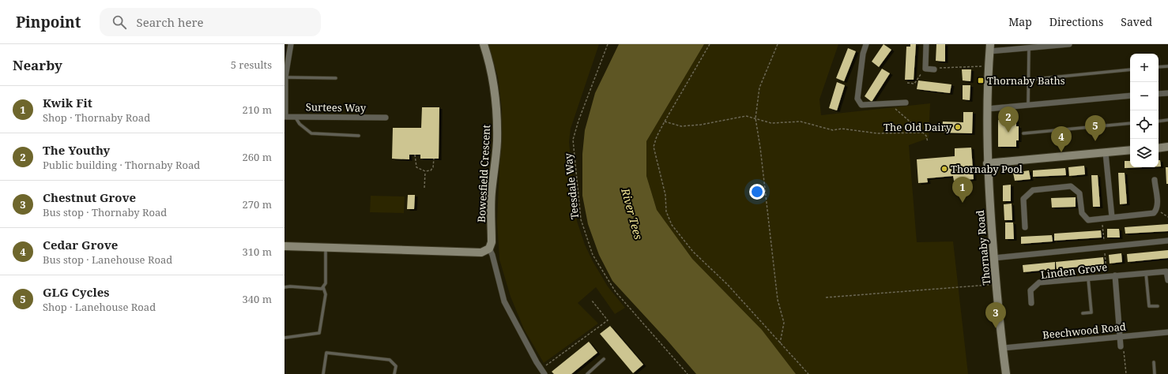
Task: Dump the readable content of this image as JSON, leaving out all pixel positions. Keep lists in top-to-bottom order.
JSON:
{
  "streets": {
    "street": [
      "Surtees Way",
      "Bowesfield Crescent",
      "Thornaby Road",
      "Linden Grove",
      "Beechwood Road"
    ],
    "path": ["Teesdale Way"]
  },
  "crossings": [
    ["Thornaby Road", "Beechwood Road"],
    ["Linden Grove", "Beechwood Road"]
  ],
  "water": ["River Tees"],
  "places": {
    "transit": ["Thornaby Baths"],
    "other": ["The Old Dairy", "Thornaby Pool"]
  },
  "page": {
    "header": "Pinpoint",
    "search": "Search here",
    "nav": ["Map", "Directions", "Saved"],
    "heading": ["Nearby", "5 results"],
    "map_buttons": ["+", "−"],
    "list": [
      {
        "mark": "1",
        "name": "Kwik Fit",
        "note": "Shop · Thornaby Road",
        "value": "210 m"
      },
      {
        "mark": "2",
        "name": "The Youthy",
        "note": "Public building · Thornaby Road",
        "value": "260 m"
      },
      {
        "mark": "3",
        "name": "Chestnut Grove",
        "note": "Bus stop · Thornaby Road",
        "value": "270 m"
      },
      {
        "mark": "4",
        "name": "Cedar Grove",
        "note": "Bus stop · Lanehouse Road",
        "value": "310 m"
      },
      {
        "mark": "5",
        "name": "GLG Cycles",
        "note": "Shop · Lanehouse Road",
        "value": "340 m"
      }
    ],
    "pins": [
      "2",
      "5",
      "4",
      "1",
      "3"
    ]
  }
}
